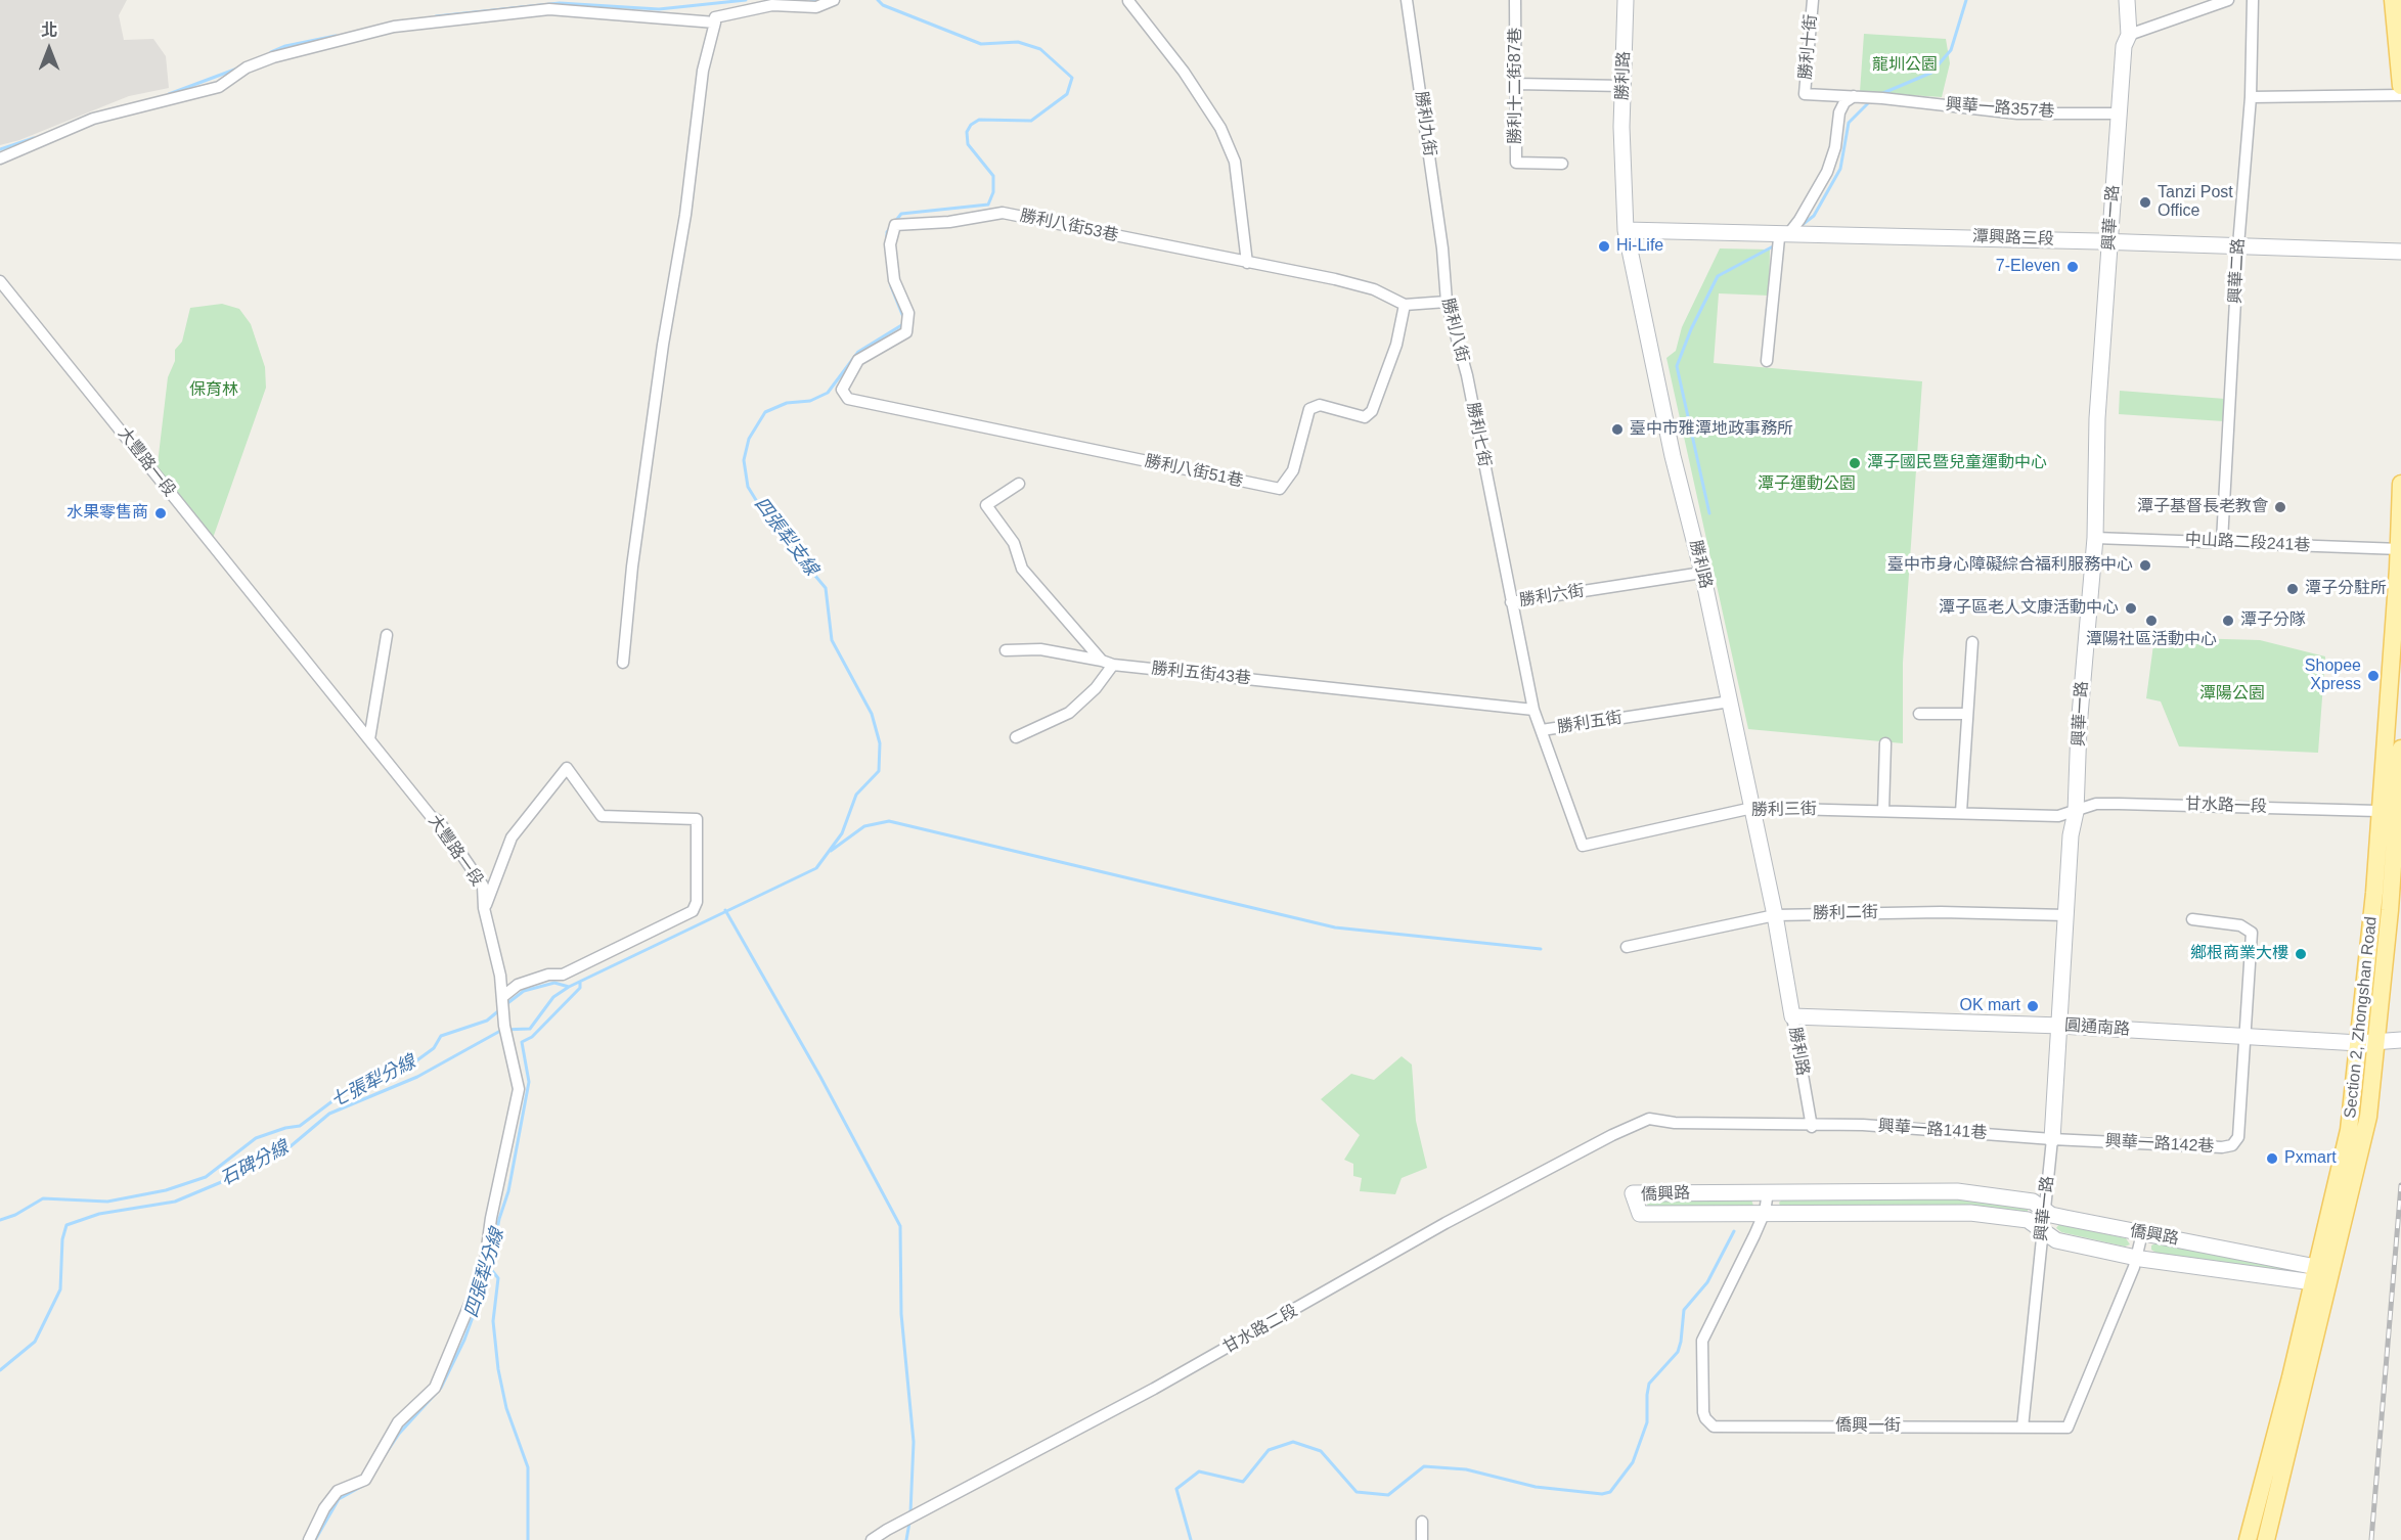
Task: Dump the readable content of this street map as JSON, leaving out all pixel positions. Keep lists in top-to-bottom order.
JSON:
{
  "streets": {
    "main road": ["Section 2, Zhongshan Road"],
    "street": [
      "勝利十街",
      "勝利路",
      "勝利十二街87巷",
      "興華一路357巷",
      "勝利九街",
      "興華一路",
      "勝利八街53巷",
      "潭興路三段",
      "興華二路",
      "勝利八街",
      "勝利七街",
      "大豐路一段",
      "勝利八街51巷",
      "中山路二段241巷",
      "勝利六街",
      "勝利五街43巷",
      "勝利五街",
      "甘水路一段",
      "勝利三街",
      "勝利二街",
      "圓通南路",
      "興華一路141巷",
      "興華一路142巷",
      "僑興路",
      "甘水路二段",
      "僑興一街"
    ]
  },
  "crossings": [
    ["勝利十街", "興華一路357巷"],
    ["勝利路", "潭興路三段"],
    ["勝利路", "勝利六街"],
    ["勝利路", "勝利五街"],
    ["勝利路", "勝利三街"],
    ["勝利路", "勝利二街"],
    ["勝利路", "圓通南路"],
    ["勝利路", "興華一路141巷"],
    ["興華一路357巷", "興華一路"],
    ["勝利九街", "勝利八街"],
    ["興華一路", "潭興路三段"],
    ["興華一路", "中山路二段241巷"],
    ["興華一路", "甘水路一段"],
    ["興華一路", "勝利三街"],
    ["興華一路", "勝利二街"],
    ["興華一路", "圓通南路"],
    ["興華一路", "興華一路141巷"],
    ["興華一路", "興華一路142巷"],
    ["興華一路", "僑興路"],
    ["興華一路", "僑興一街"],
    ["勝利八街53巷", "勝利八街51巷"],
    ["潭興路三段", "興華二路"],
    ["興華二路", "中山路二段241巷"],
    ["勝利八街", "勝利七街"],
    ["勝利七街", "勝利六街"],
    ["中山路二段241巷", "Section 2, Zhongshan Road"],
    ["勝利六街", "勝利五街"],
    ["勝利五街43巷", "勝利五街"],
    ["勝利五街", "勝利三街"],
    ["甘水路一段", "勝利三街"],
    ["甘水路一段", "Section 2, Zhongshan Road"],
    ["Section 2, Zhongshan Road", "圓通南路"],
    ["Section 2, Zhongshan Road", "僑興路"],
    ["圓通南路", "興華一路142巷"],
    ["興華一路141巷", "興華一路142巷"],
    ["興華一路141巷", "甘水路二段"],
    ["僑興路", "僑興一街"]
  ],
  "water": [
    "四張犁支線",
    "七張犁分線",
    "石碑分線",
    "四張犁分線"
  ],
  "parks": [
    "龍圳公園",
    "保育林",
    "潭子運動公園",
    "潭陽公園"
  ],
  "places": [
    "Tanzi Post Office",
    "Hi-Life",
    "7-Eleven",
    "臺中市雅潭地政事務所",
    "潭子國民暨兒童運動中心",
    "潭子基督長老教會",
    "水果零售商",
    "臺中市身心障礙綜合福利服務中心",
    "潭子分駐所",
    "潭子區老人文康活動中心",
    "潭陽社區活動中心",
    "潭子分隊",
    "Shopee Xpress",
    "鄉根商業大樓",
    "OK mart",
    "Pxmart"
  ],
  "north": "top"
}
